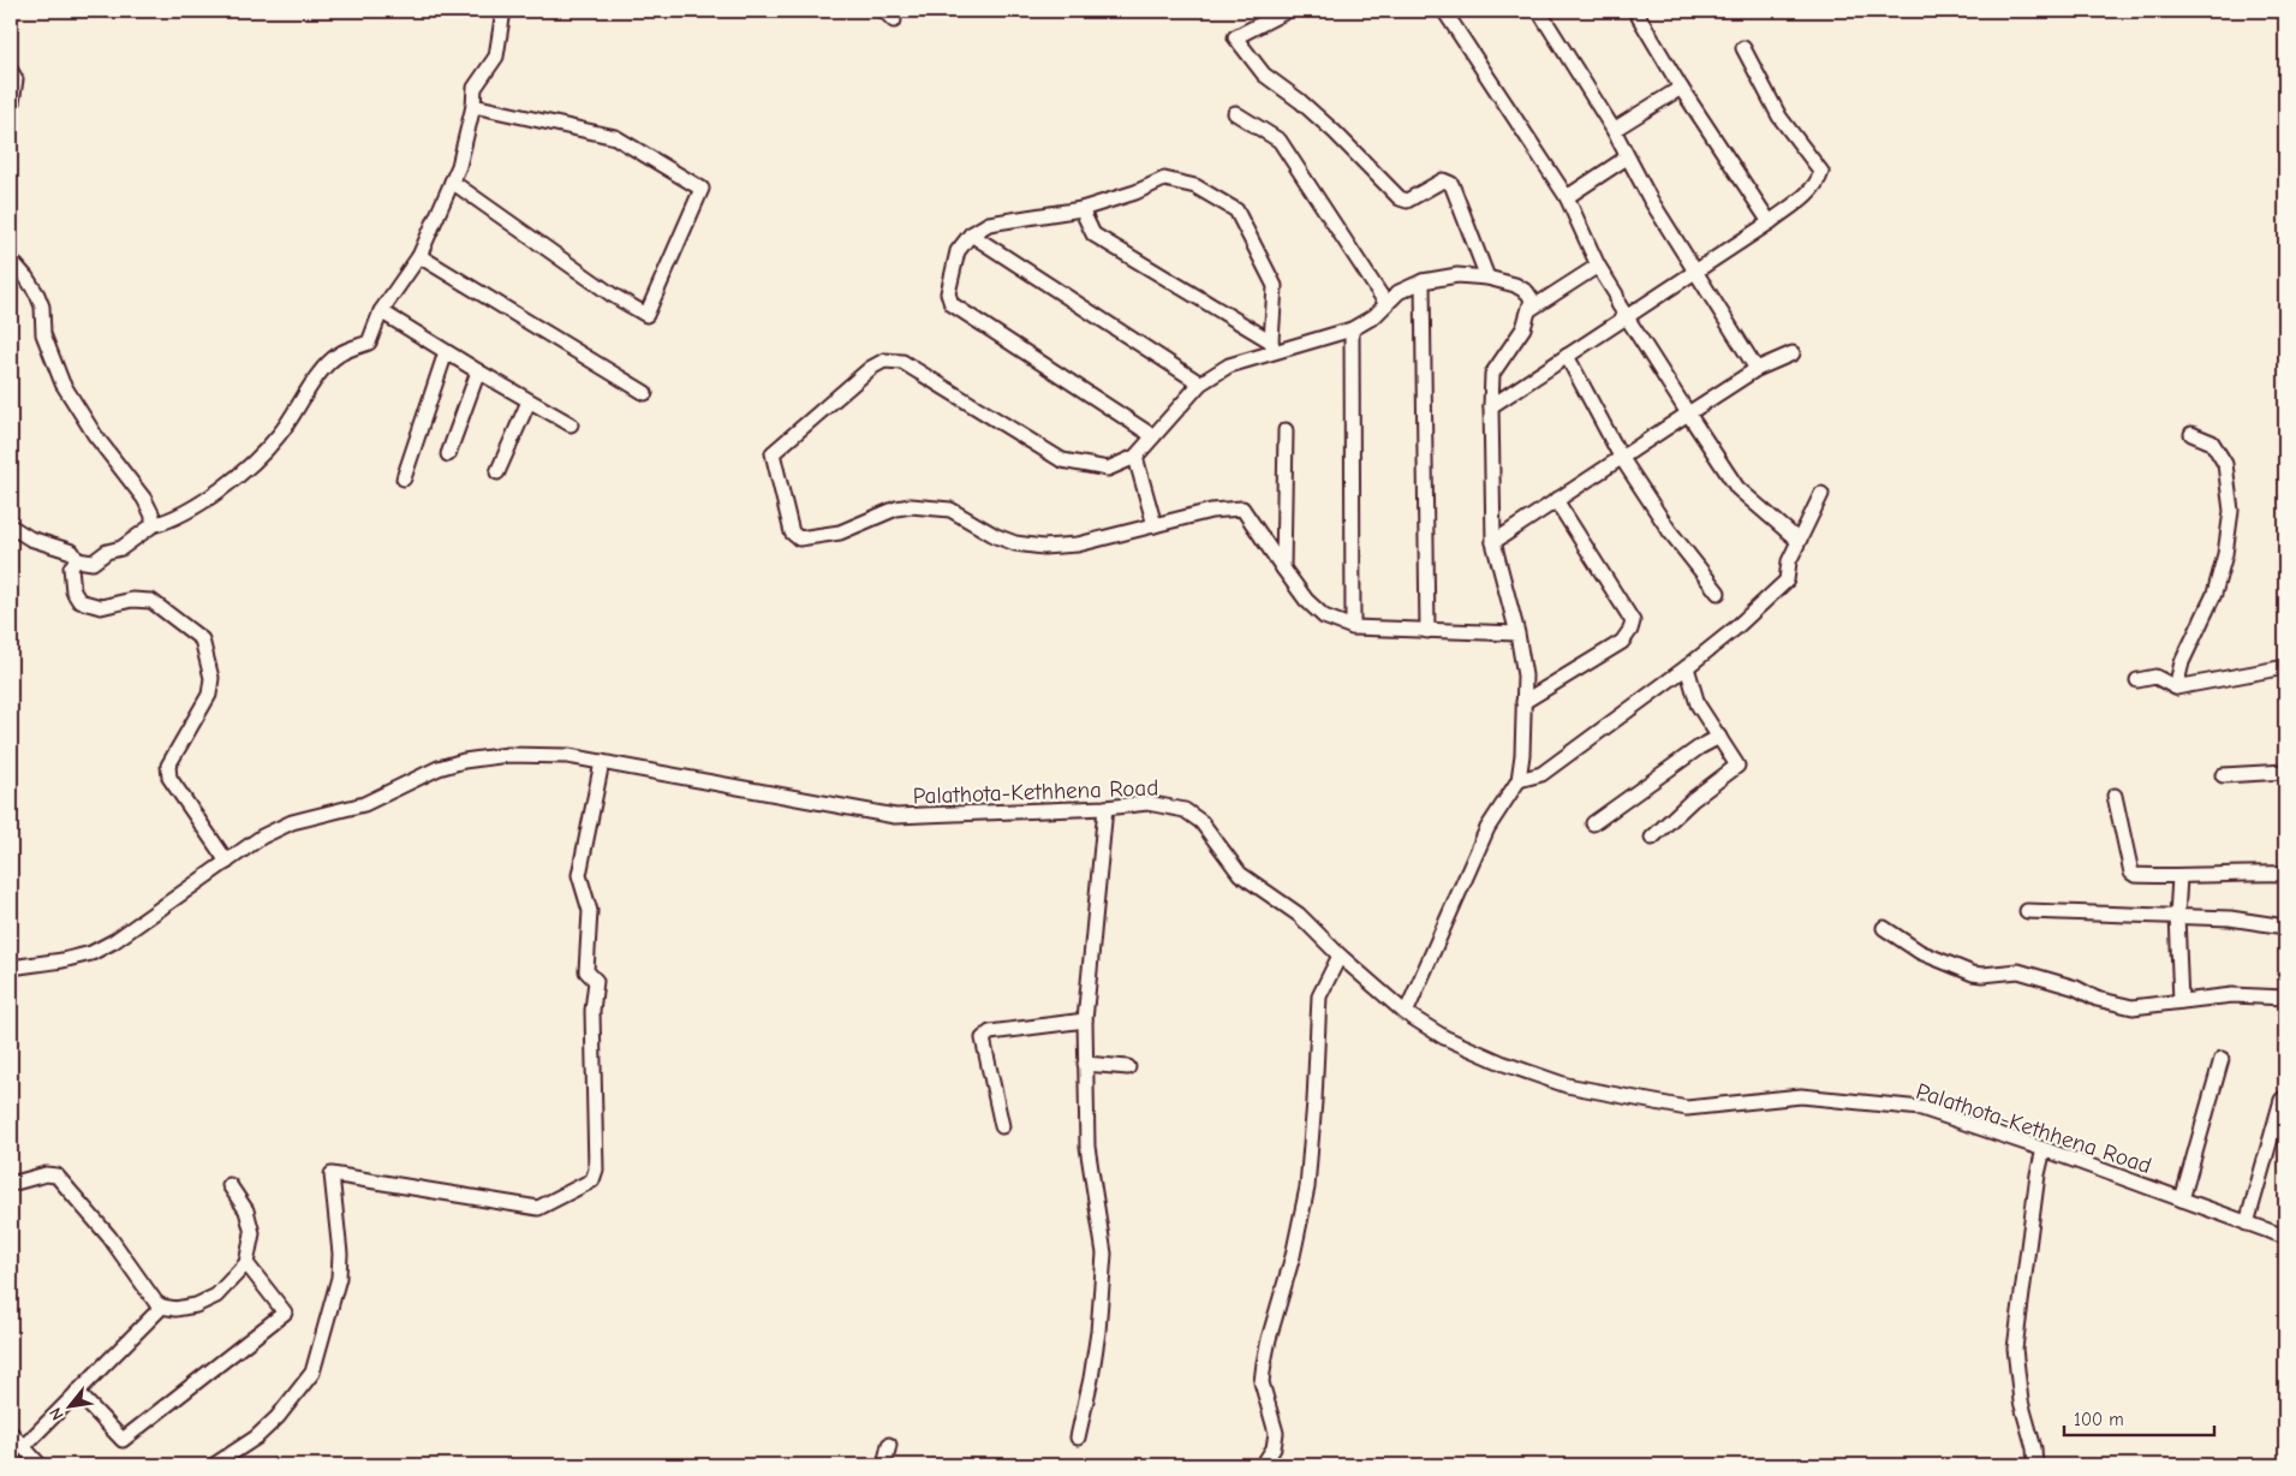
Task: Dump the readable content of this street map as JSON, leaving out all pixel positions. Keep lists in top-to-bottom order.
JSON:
{
  "streets": {
    "street": ["Palathota-Kethhena Road"]
  },
  "scale_bar": "100 m",
  "north": "bottom left"
}
